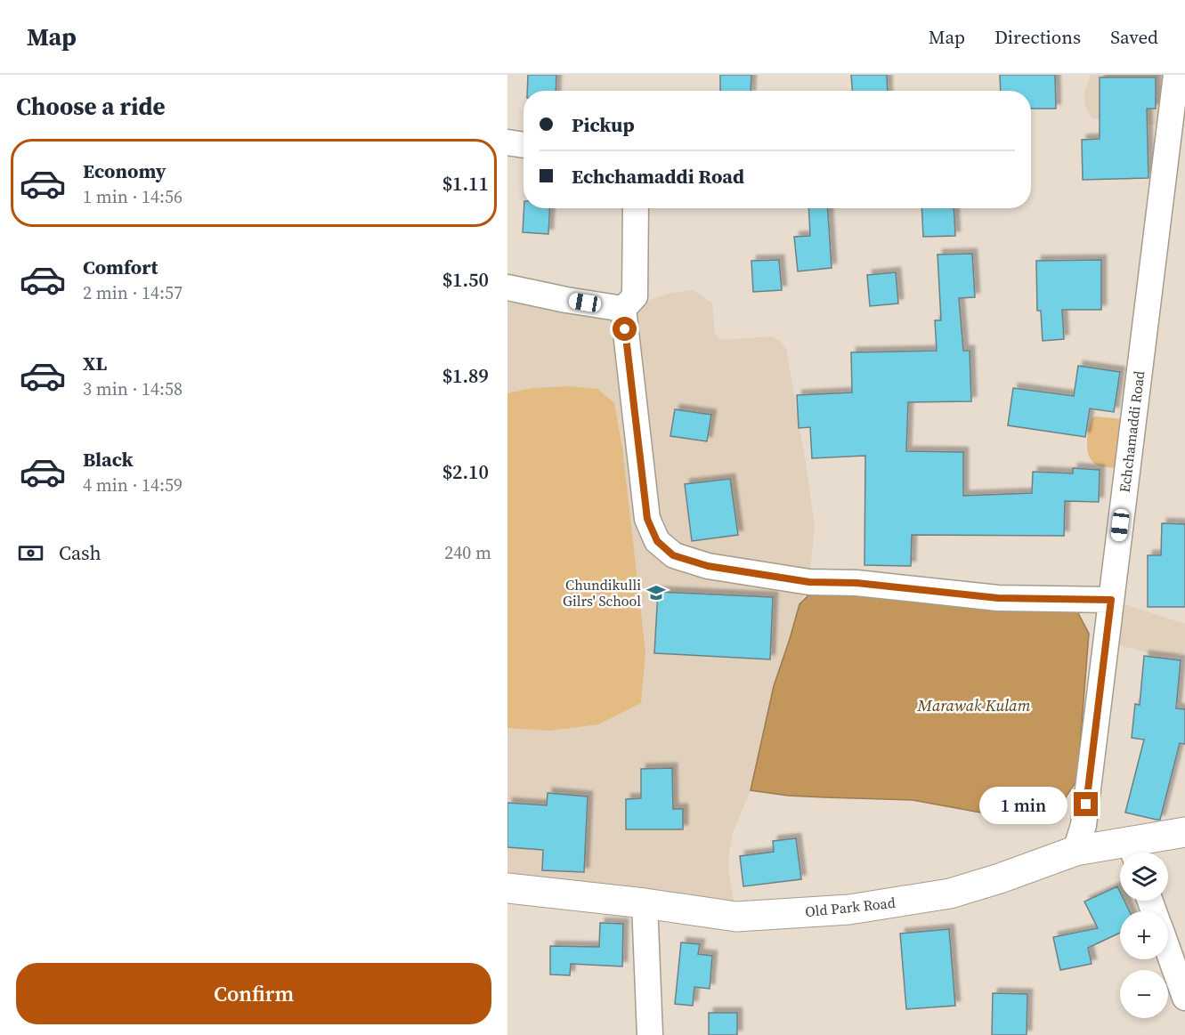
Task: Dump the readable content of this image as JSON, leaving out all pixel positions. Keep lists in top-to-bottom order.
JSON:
{
  "streets": {
    "street": ["Echchamaddi Road", "Old Park Road"]
  },
  "crossings": [
    ["Echchamaddi Road", "Old Park Road"]
  ],
  "water": ["Marawak Kulam"],
  "places": {
    "school or university": ["Chundikulli Gilrs' School"]
  },
  "page": {
    "header": "Map",
    "nav": ["Map", "Directions", "Saved"],
    "heading": "Choose a ride",
    "banner": ["Pickup", "Echchamaddi Road"],
    "list": [
      {
        "name": "Economy",
        "note": "1 min · 14:56",
        "value": "$1.11"
      },
      {
        "name": "Comfort",
        "note": "2 min · 14:57",
        "value": "$1.50"
      },
      {
        "name": "XL",
        "note": "3 min · 14:58",
        "value": "$1.89"
      },
      {
        "name": "Black",
        "note": "4 min · 14:59",
        "value": "$2.10"
      }
    ],
    "pay": ["Cash", "240 m"],
    "bubble": "1 min",
    "map_buttons": ["+", "−"],
    "buttons": "Confirm"
  }
}
